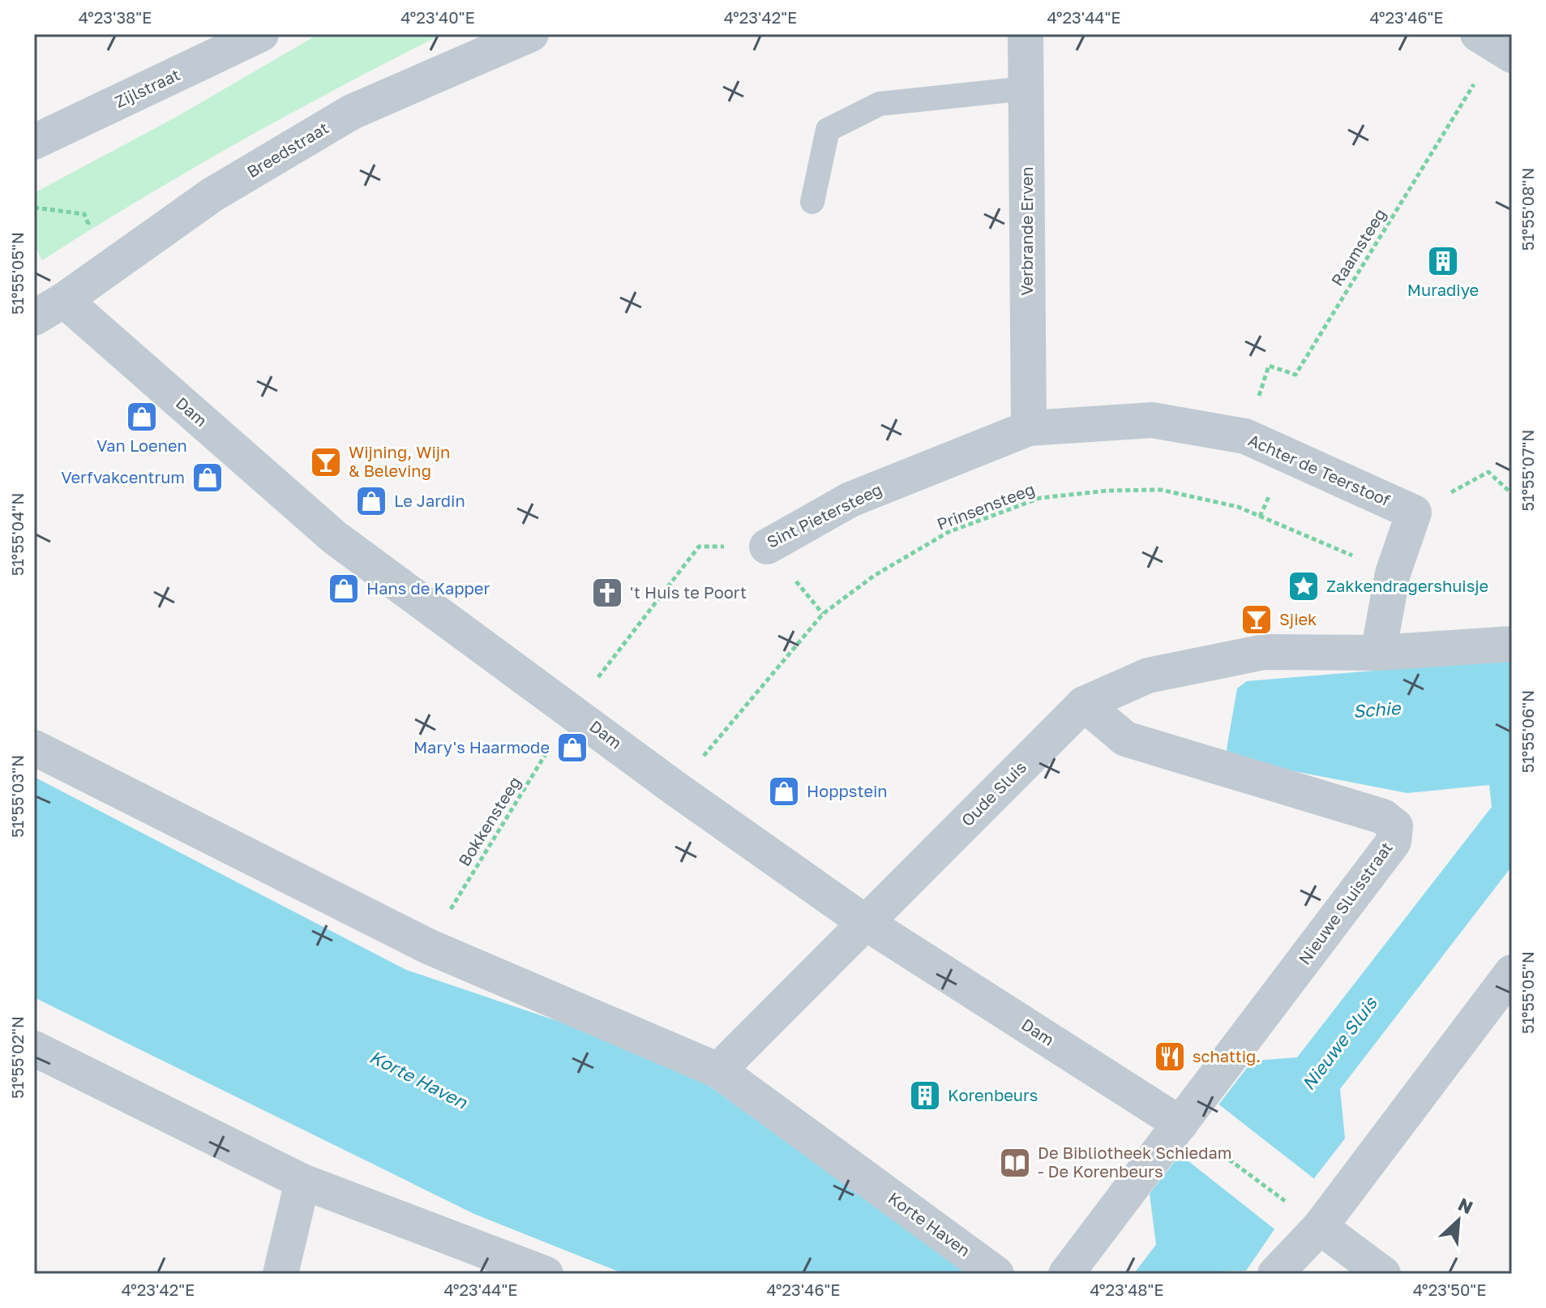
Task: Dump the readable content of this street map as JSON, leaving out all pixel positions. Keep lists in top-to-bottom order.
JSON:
{
  "streets": {
    "street": [
      "Zijlstraat",
      "Breedstraat",
      "Verbrande Erven",
      "Dam",
      "Achter de Teerstoof",
      "Sint Pietersteeg",
      "Oude Sluis",
      "Nieuwe Sluisstraat",
      "Korte Haven"
    ],
    "path": ["Raamsteeg", "Prinsensteeg", "Bokkensteeg"]
  },
  "crossings": [
    ["Breedstraat", "Dam"],
    ["Verbrande Erven", "Achter de Teerstoof"],
    ["Verbrande Erven", "Sint Pietersteeg"],
    ["Raamsteeg", "Achter de Teerstoof"],
    ["Dam", "Prinsensteeg"],
    ["Dam", "Sint Pietersteeg"],
    ["Dam", "Oude Sluis"],
    ["Dam", "Bokkensteeg"],
    ["Dam", "Nieuwe Sluisstraat"],
    ["Achter de Teerstoof", "Sint Pietersteeg"],
    ["Sint Pietersteeg", "Bokkensteeg"],
    ["Oude Sluis", "Nieuwe Sluisstraat"],
    ["Oude Sluis", "Korte Haven"],
    ["Bokkensteeg", "Korte Haven"]
  ],
  "water": ["Schie", "Nieuwe Sluis", "Korte Haven"],
  "places": {
    "building": ["Muradiye", "Korenbeurs"],
    "shop": [
      "Van Loenen",
      "Verfvakcentrum",
      "Le Jardin",
      "Hans de Kapper",
      "Mary's Haarmode",
      "Hoppstein"
    ],
    "bar": ["Wijning, Wijn & Beleving", "Sjiek"],
    "place": ["Zakkendragershuisje"],
    "church": ["'t Huis te Poort"],
    "restaurant": ["schattig."],
    "library": ["De Bibliotheek Schiedam - De Korenbeurs"]
  },
  "north": "top right",
  "coordinates": [
    "4°23'38\"E",
    "4°23'40\"E",
    "4°23'42\"E",
    "4°23'44\"E",
    "4°23'46\"E",
    "51°55'08\"N",
    "51°55'05\"N",
    "51°55'07\"N",
    "51°55'04\"N",
    "51°55'06\"N",
    "51°55'03\"N",
    "51°55'02\"N",
    "4°23'48\"E",
    "4°23'50\"E"
  ]
}
